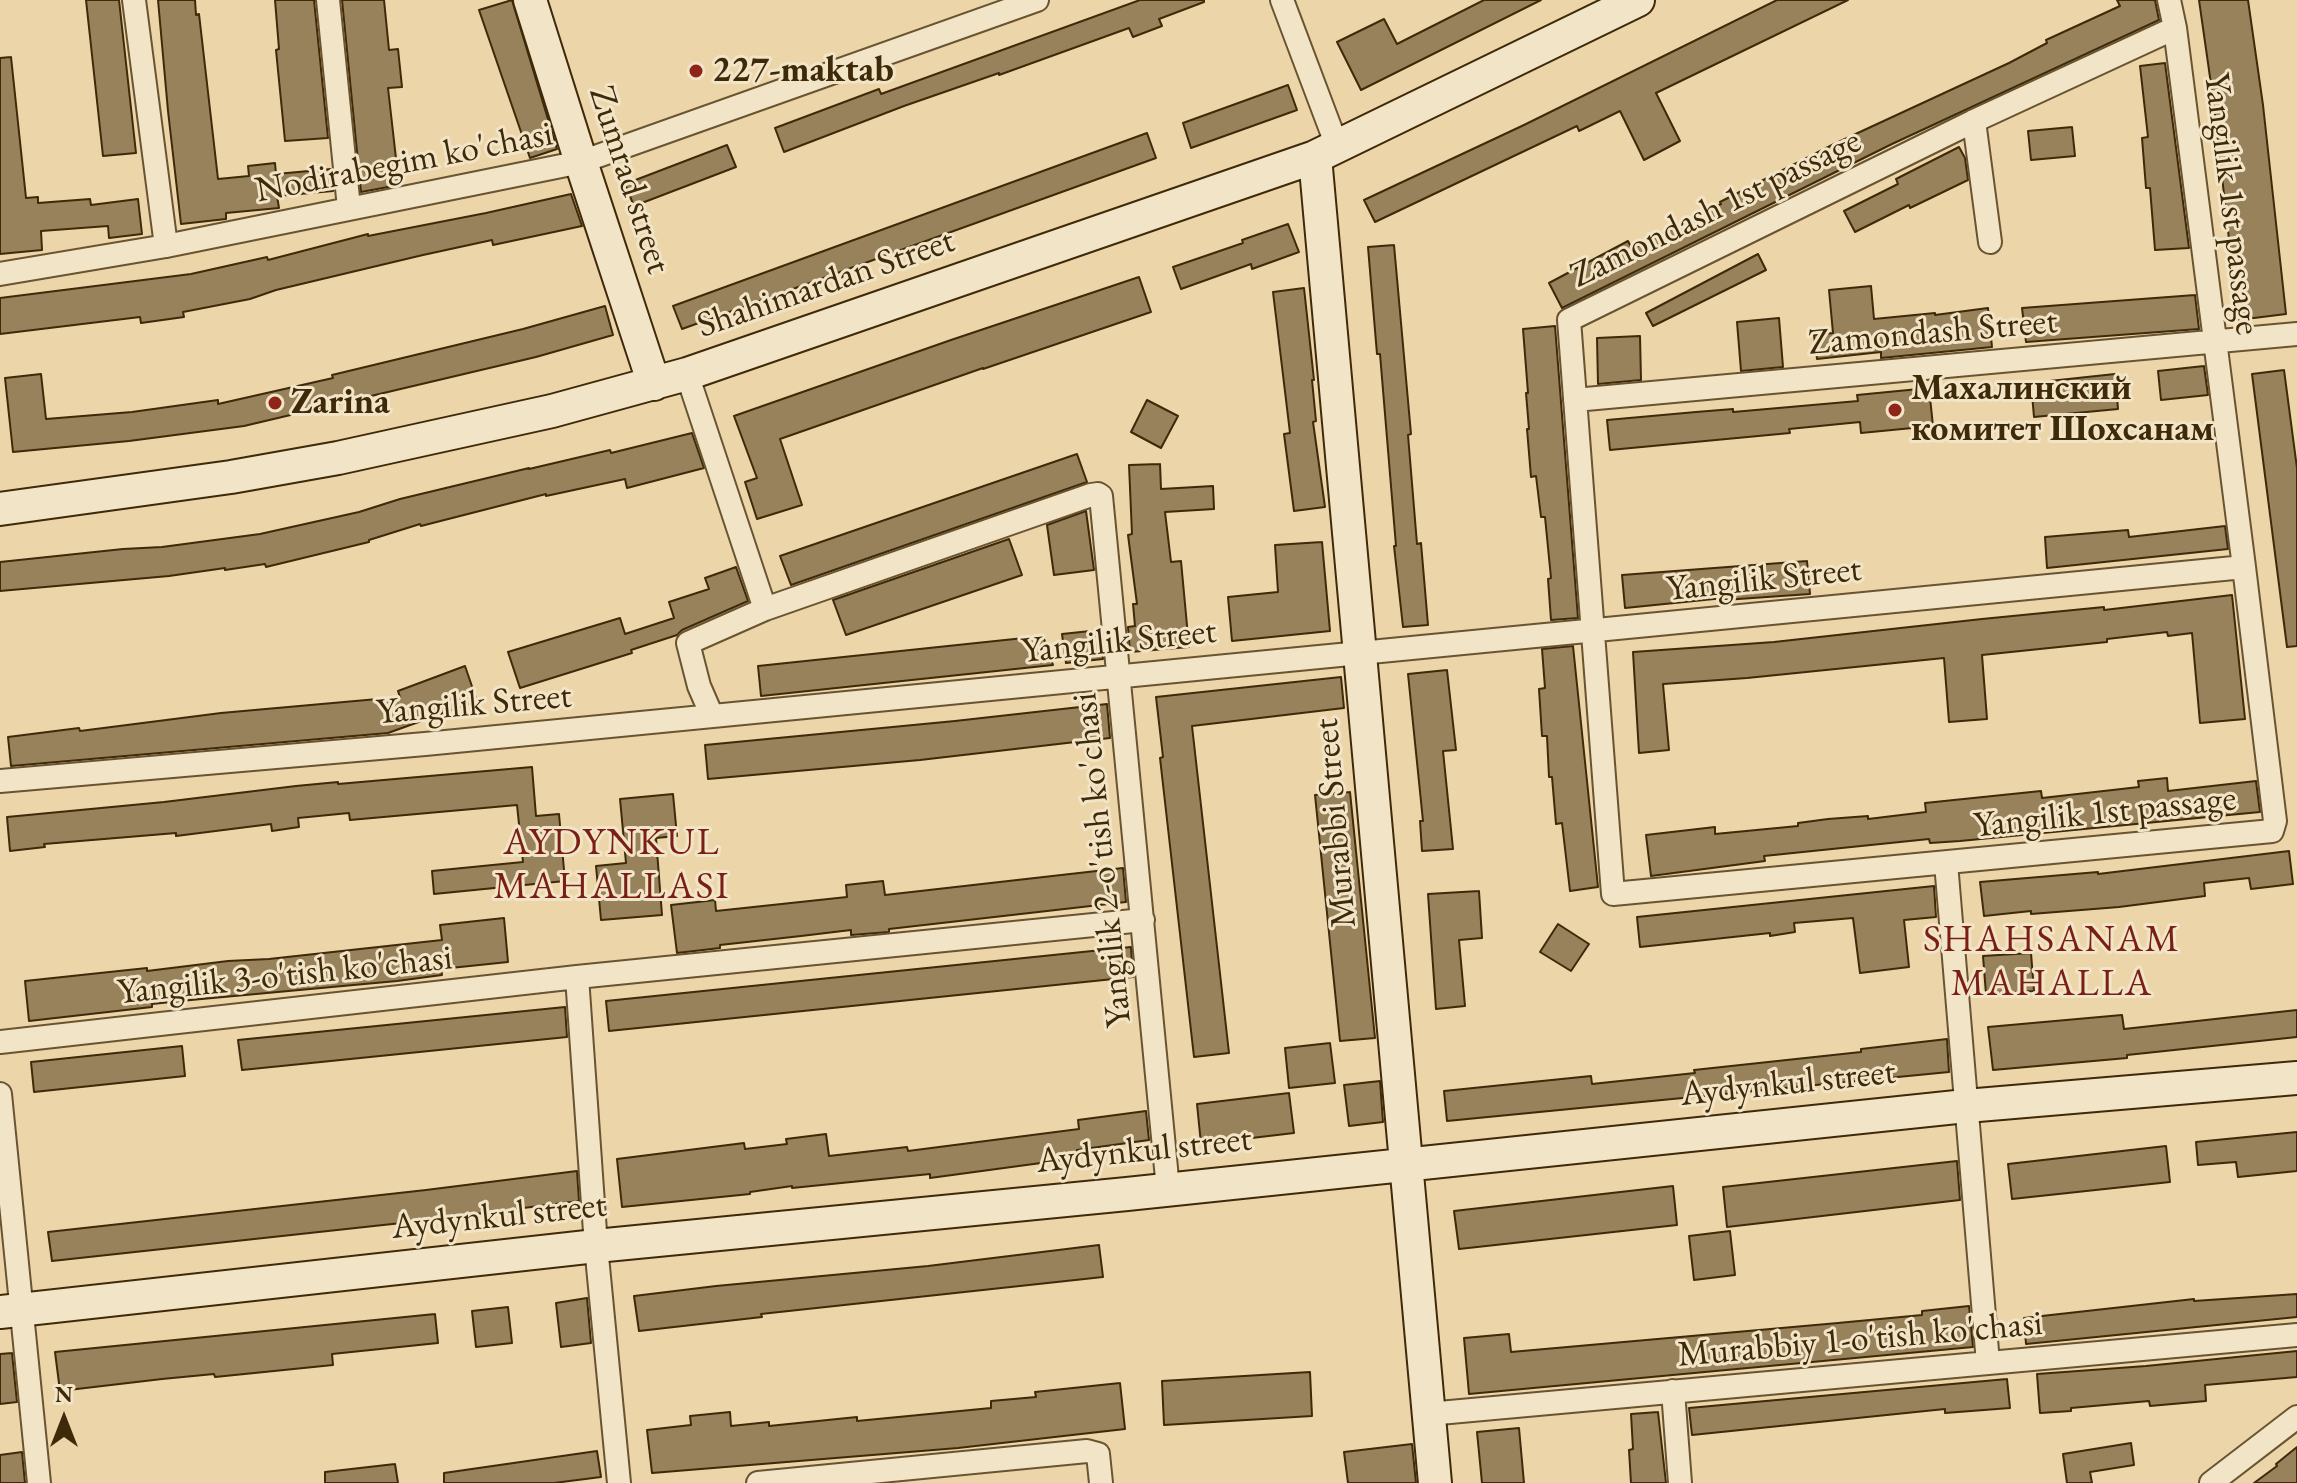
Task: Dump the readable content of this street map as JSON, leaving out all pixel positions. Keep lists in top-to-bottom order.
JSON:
{
  "streets": {
    "street": [
      "Nodirabegim ko'chasi",
      "Zumrad street",
      "Yangilik 1st passage",
      "Zamondash 1st passage",
      "Shahimardan Street",
      "Zamоndash Street",
      "Yangilik Street",
      "Murabbi Street",
      "Yangilik 2-o'tish ko'chasi",
      "Yangilik 3-o'tish ko'chasi",
      "Aydynkul street",
      "Murabbiy 1-o'tish ko'chasi"
    ]
  },
  "crossings": [
    ["Nodirabegim ko'chasi", "Zumrad street"],
    ["Zumrad street", "Shahimardan Street"],
    ["Yangilik 1st passage", "Zamondash 1st passage"],
    ["Yangilik 1st passage", "Zamоndash Street"],
    ["Yangilik 1st passage", "Yangilik Street"],
    ["Zamondash 1st passage", "Zamоndash Street"],
    ["Zamondash 1st passage", "Yangilik Street"],
    ["Shahimardan Street", "Murabbi Street"],
    ["Yangilik Street", "Murabbi Street"],
    ["Yangilik Street", "Yangilik 2-o'tish ko'chasi"],
    ["Murabbi Street", "Aydynkul street"],
    ["Murabbi Street", "Murabbiy 1-o'tish ko'chasi"],
    ["Yangilik 2-o'tish ko'chasi", "Yangilik 3-o'tish ko'chasi"],
    ["Yangilik 2-o'tish ko'chasi", "Aydynkul street"]
  ],
  "districts": ["AYDYNKUL MAHALLASI", "SHAHSANAM MAHALLA"],
  "places": ["227-maktab", "Zarina", "Махалинский комитет Шохcанам"],
  "north": "top"
}
